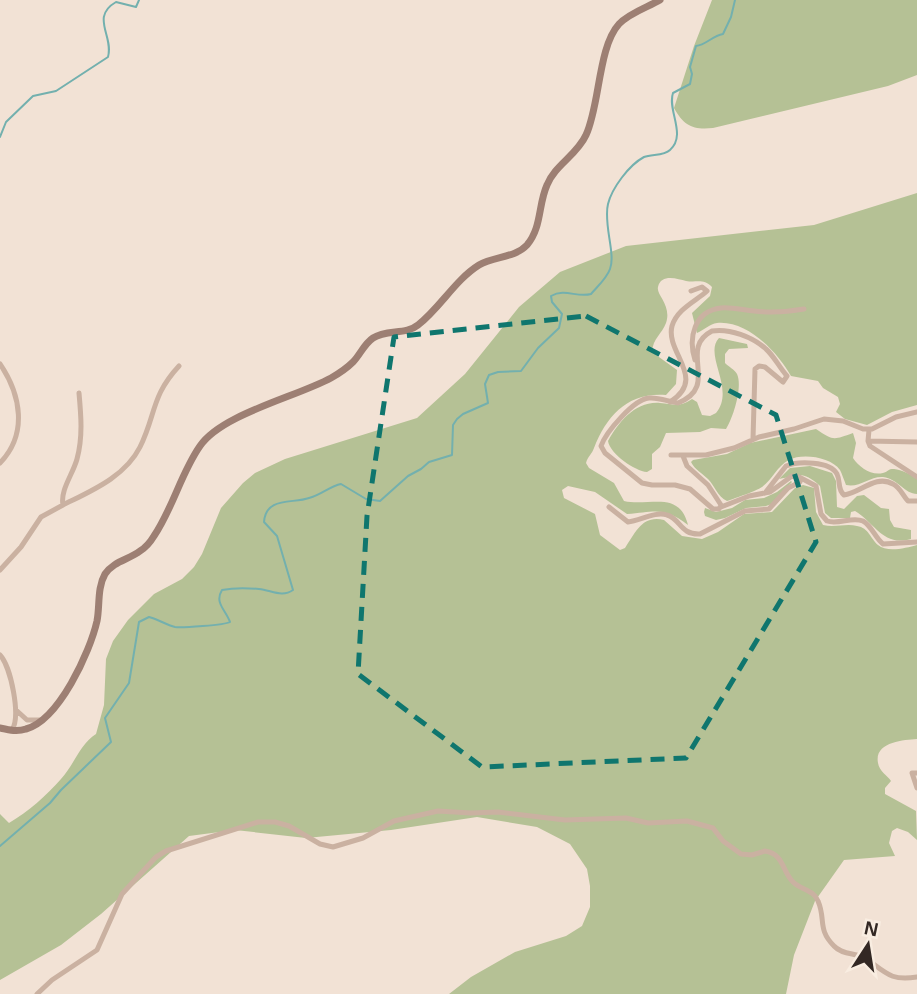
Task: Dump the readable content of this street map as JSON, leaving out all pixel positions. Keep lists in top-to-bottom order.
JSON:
{
  "north": "top"
}
